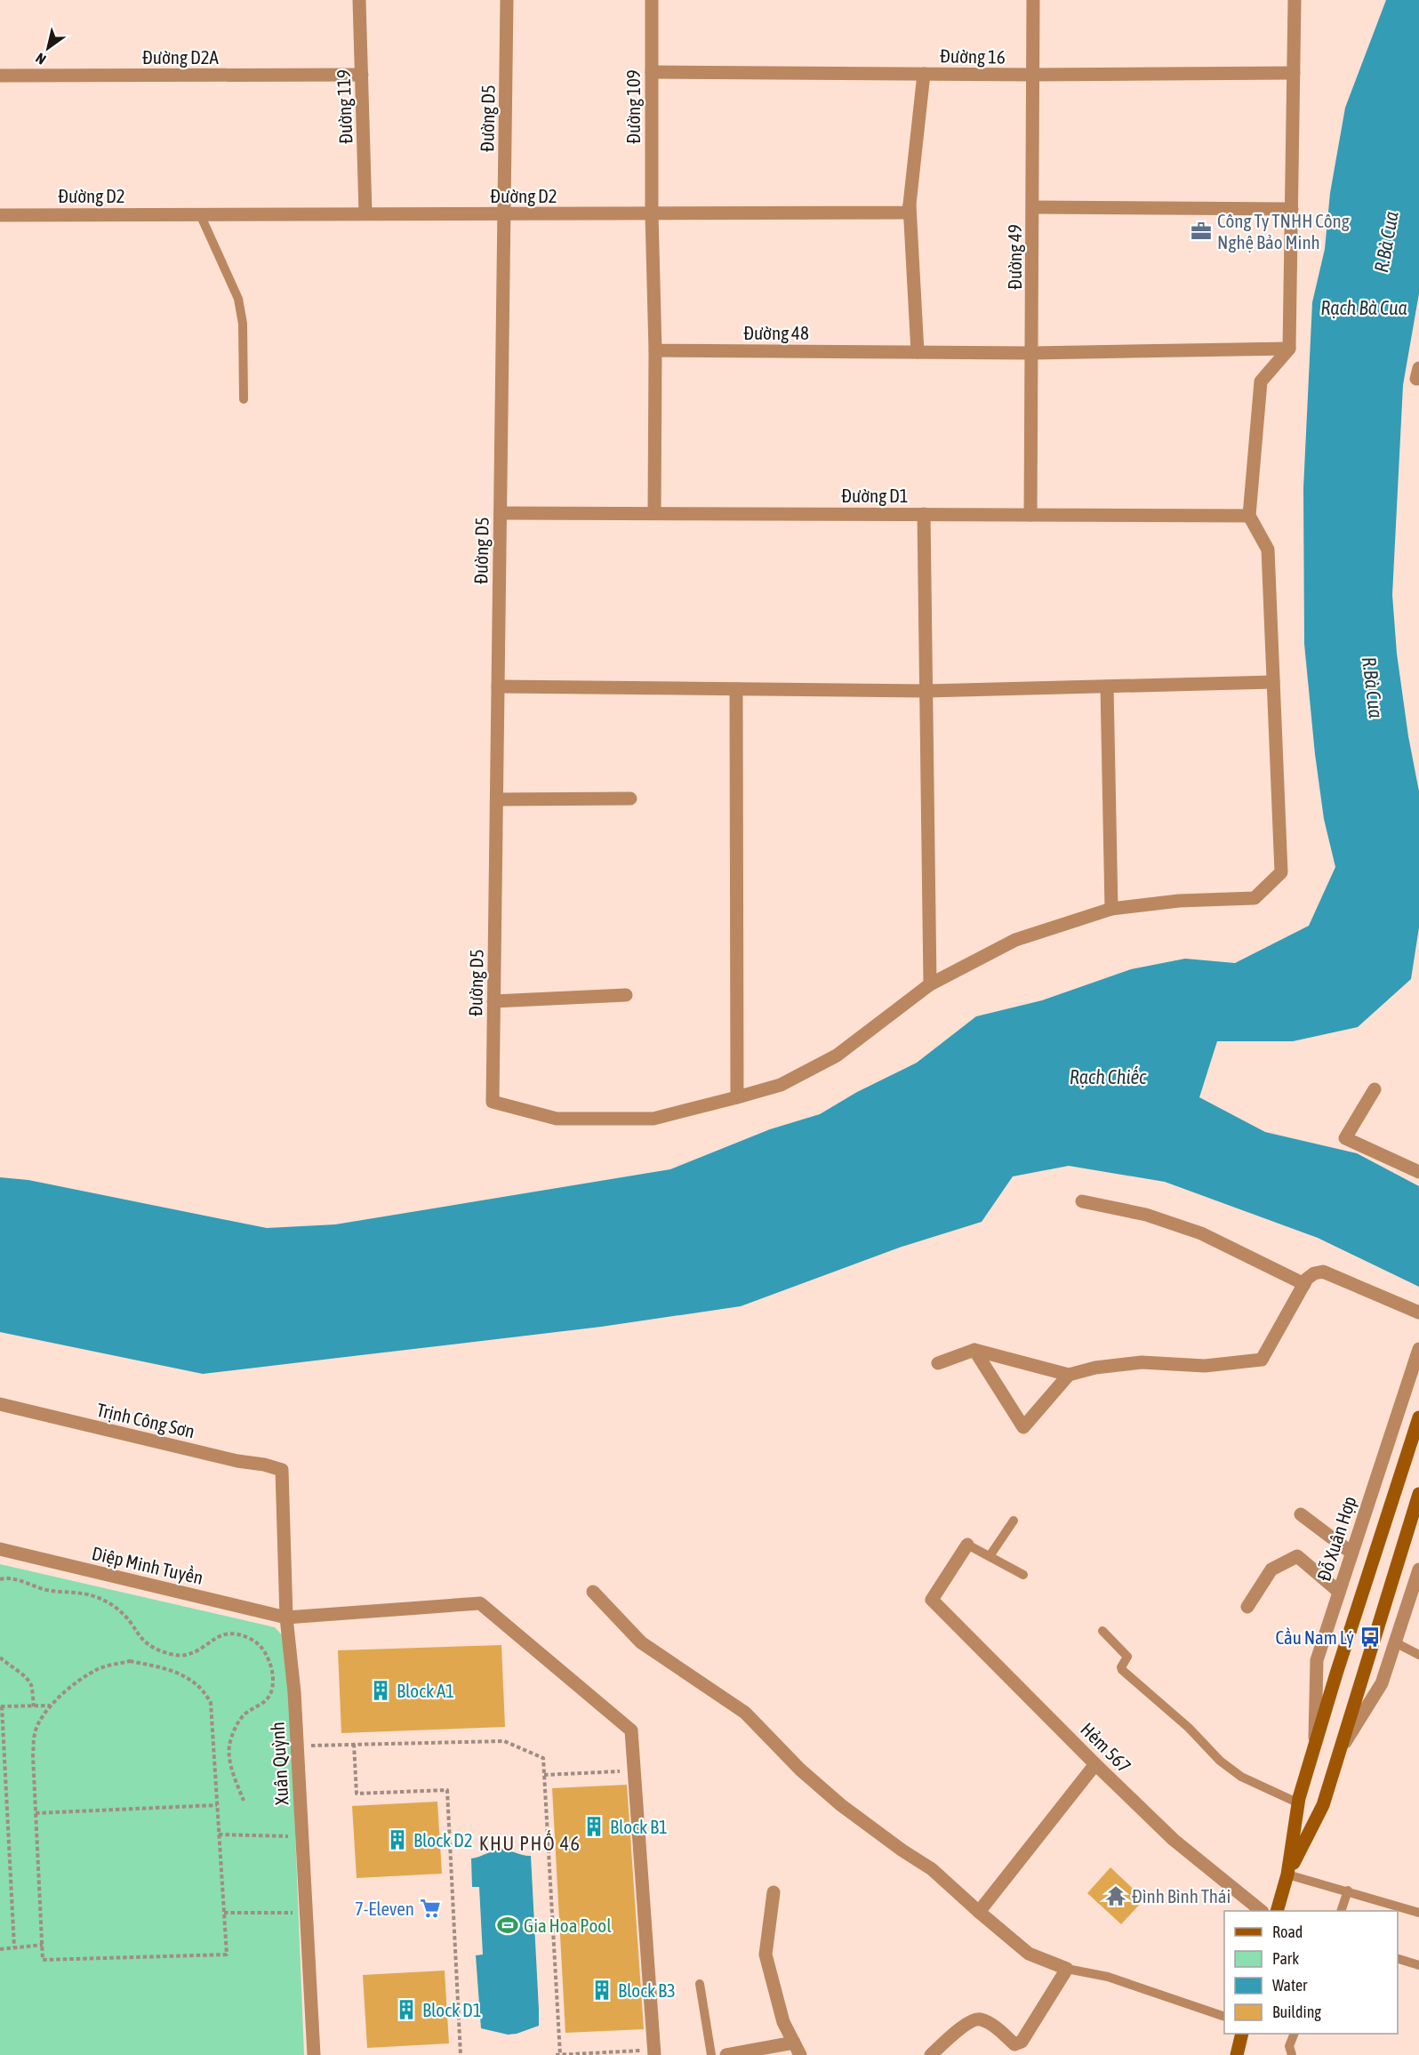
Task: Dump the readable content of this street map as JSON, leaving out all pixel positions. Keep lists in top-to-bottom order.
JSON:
{
  "streets": {
    "main road": ["Đỗ Xuân Hợp"],
    "street": [
      "Đường 16",
      "Đường D2A",
      "Đường 119",
      "Đường 109",
      "Đường D5",
      "Đường D2",
      "Đường 49",
      "Đường 48",
      "Đường D1",
      "Trịnh Công Sơn",
      "Diệp Minh Tuyền",
      "Hẻm 567",
      "Xuân Quỳnh"
    ]
  },
  "crossings": [
    ["Đường 16", "Đường 109"],
    ["Đường 16", "Đường 49"],
    ["Đường D2A", "Đường 119"],
    ["Đường 119", "Đường D2"],
    ["Đường 109", "Đường D2"],
    ["Đường D5", "Đường D2"],
    ["Đường D5", "Đường D1"],
    ["Đường 49", "Đường 48"],
    ["Đường 49", "Đường D1"],
    ["Trịnh Công Sơn", "Xuân Quỳnh"],
    ["Diệp Minh Tuyền", "Xuân Quỳnh"]
  ],
  "districts": ["KHU PHỐ 46"],
  "water": ["R.Bà Cua", "Rạch Bà Cua", "Rạch Chiếc"],
  "places": {
    "office": ["Công Ty TNHH Công Nghệ Bảo Minh"],
    "bus stop": ["Cầu Nam Lý"],
    "building": [
      "Block A1",
      "Block B1",
      "Block D2",
      "Block B3",
      "Block D1"
    ],
    "temple": ["Đình Bình Thái"],
    "supermarket": ["7-Eleven"],
    "sports": ["Gia Hoa Pool"]
  },
  "legend": [
    "Road",
    "Park",
    "Water",
    "Building"
  ],
  "north": "bottom left"
}
